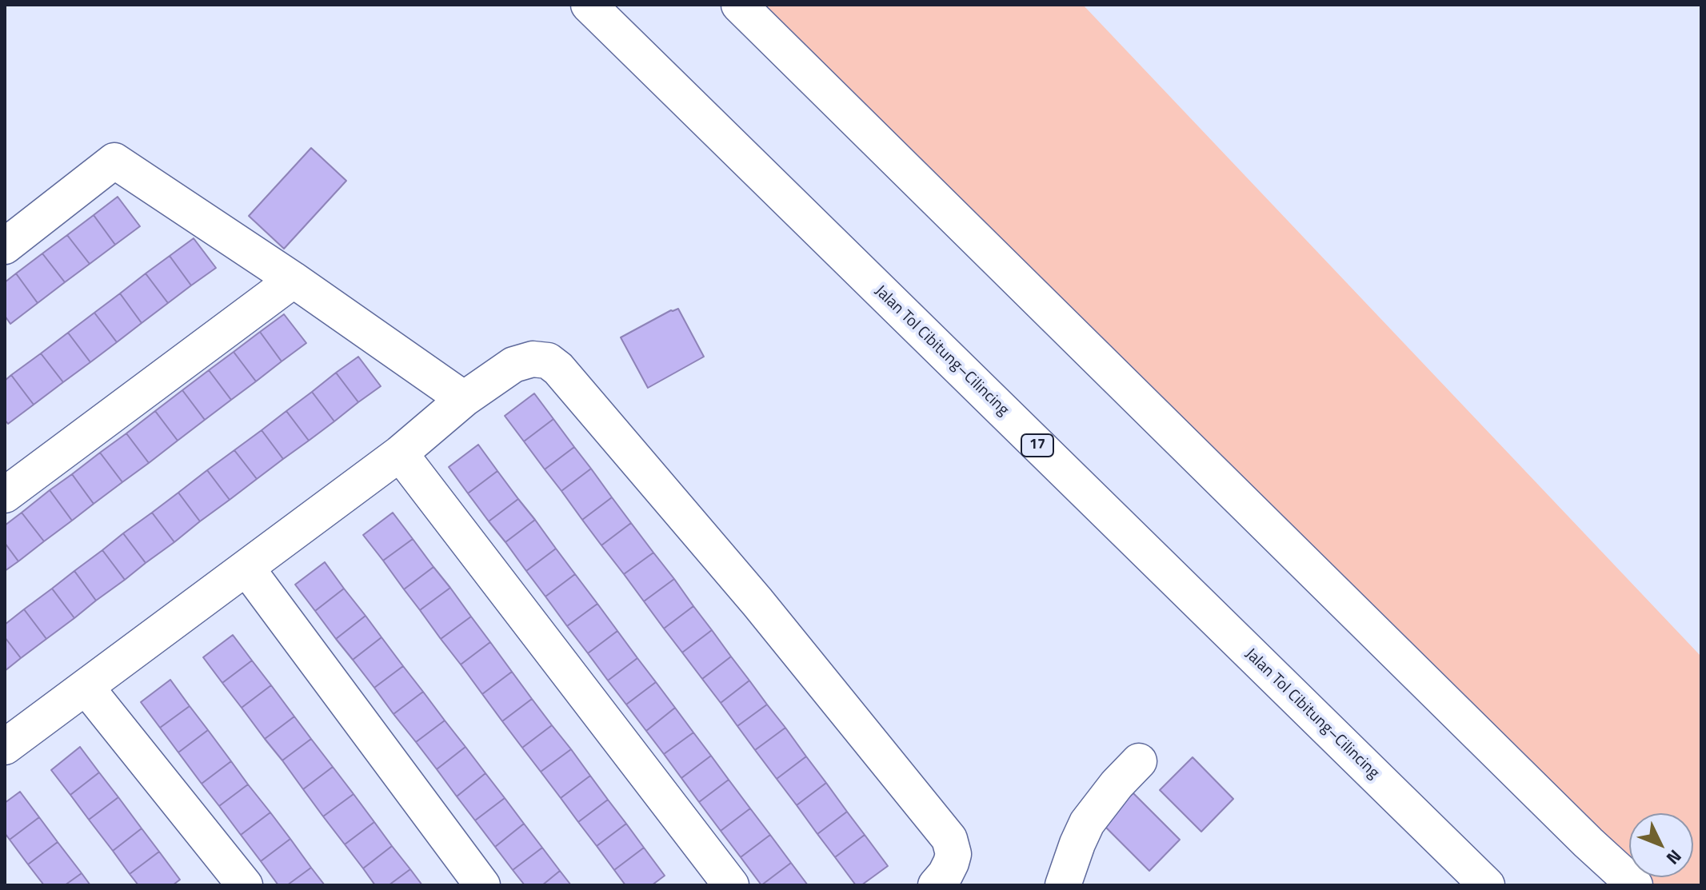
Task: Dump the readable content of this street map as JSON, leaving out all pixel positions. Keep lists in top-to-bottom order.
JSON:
{
  "streets": {
    "main road": ["Jalan Tol Cibitung–Cilincing", "17"]
  },
  "north": "bottom right"
}
